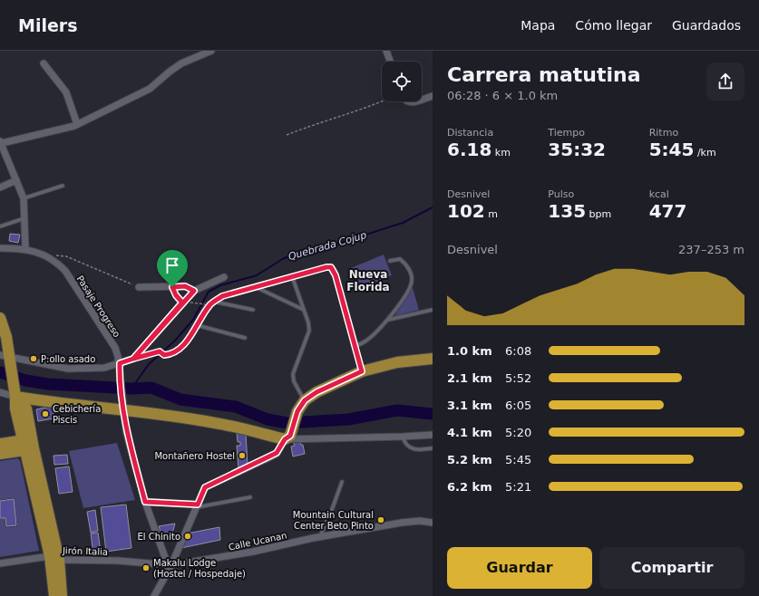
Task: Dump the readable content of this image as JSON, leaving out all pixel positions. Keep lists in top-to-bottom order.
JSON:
{
  "streets": {
    "street": ["Pasaje Progreso", "Calle Ucanan", "Jirón Italia"]
  },
  "crossings": [
    ["Pasaje Progreso", "Calle Ucanan"],
    ["Pasaje Progreso", "Jirón Italia"],
    ["Calle Ucanan", "Jirón Italia"]
  ],
  "districts": ["Nueva Florida"],
  "water": ["Quebrada Cojup"],
  "places": [
    "P:ollo asado",
    "Cebichería Piscis",
    "Montañero Hostel",
    "Mountain Cultural Center Beto Pinto",
    "El Chinito",
    "Makalu Lodge (Hostel / Hospedaje)"
  ],
  "page": {
    "header": "Milers",
    "nav": ["Mapa", "Cómo llegar", "Guardados"],
    "heading": ["Carrera matutina", "06:28 · 6 × 1.0 km"],
    "stats": [
      ["Distancia", "6.18 km"],
      ["Tiempo", "35:32"],
      ["Ritmo", "5:45 /km"],
      ["Desnivel", "102 m"],
      ["Pulso", "135 bpm"],
      ["kcal", "477"]
    ],
    "chart": ["Desnivel", "237–253 m"],
    "list": [
      {
        "name": "1.0 km",
        "note": "6:08"
      },
      {
        "name": "2.1 km",
        "note": "5:52"
      },
      {
        "name": "3.1 km",
        "note": "6:05"
      },
      {
        "name": "4.1 km",
        "note": "5:20"
      },
      {
        "name": "5.2 km",
        "note": "5:45"
      },
      {
        "name": "6.2 km",
        "note": "5:21"
      }
    ],
    "buttons": ["Guardar", "Compartir"]
  }
}
